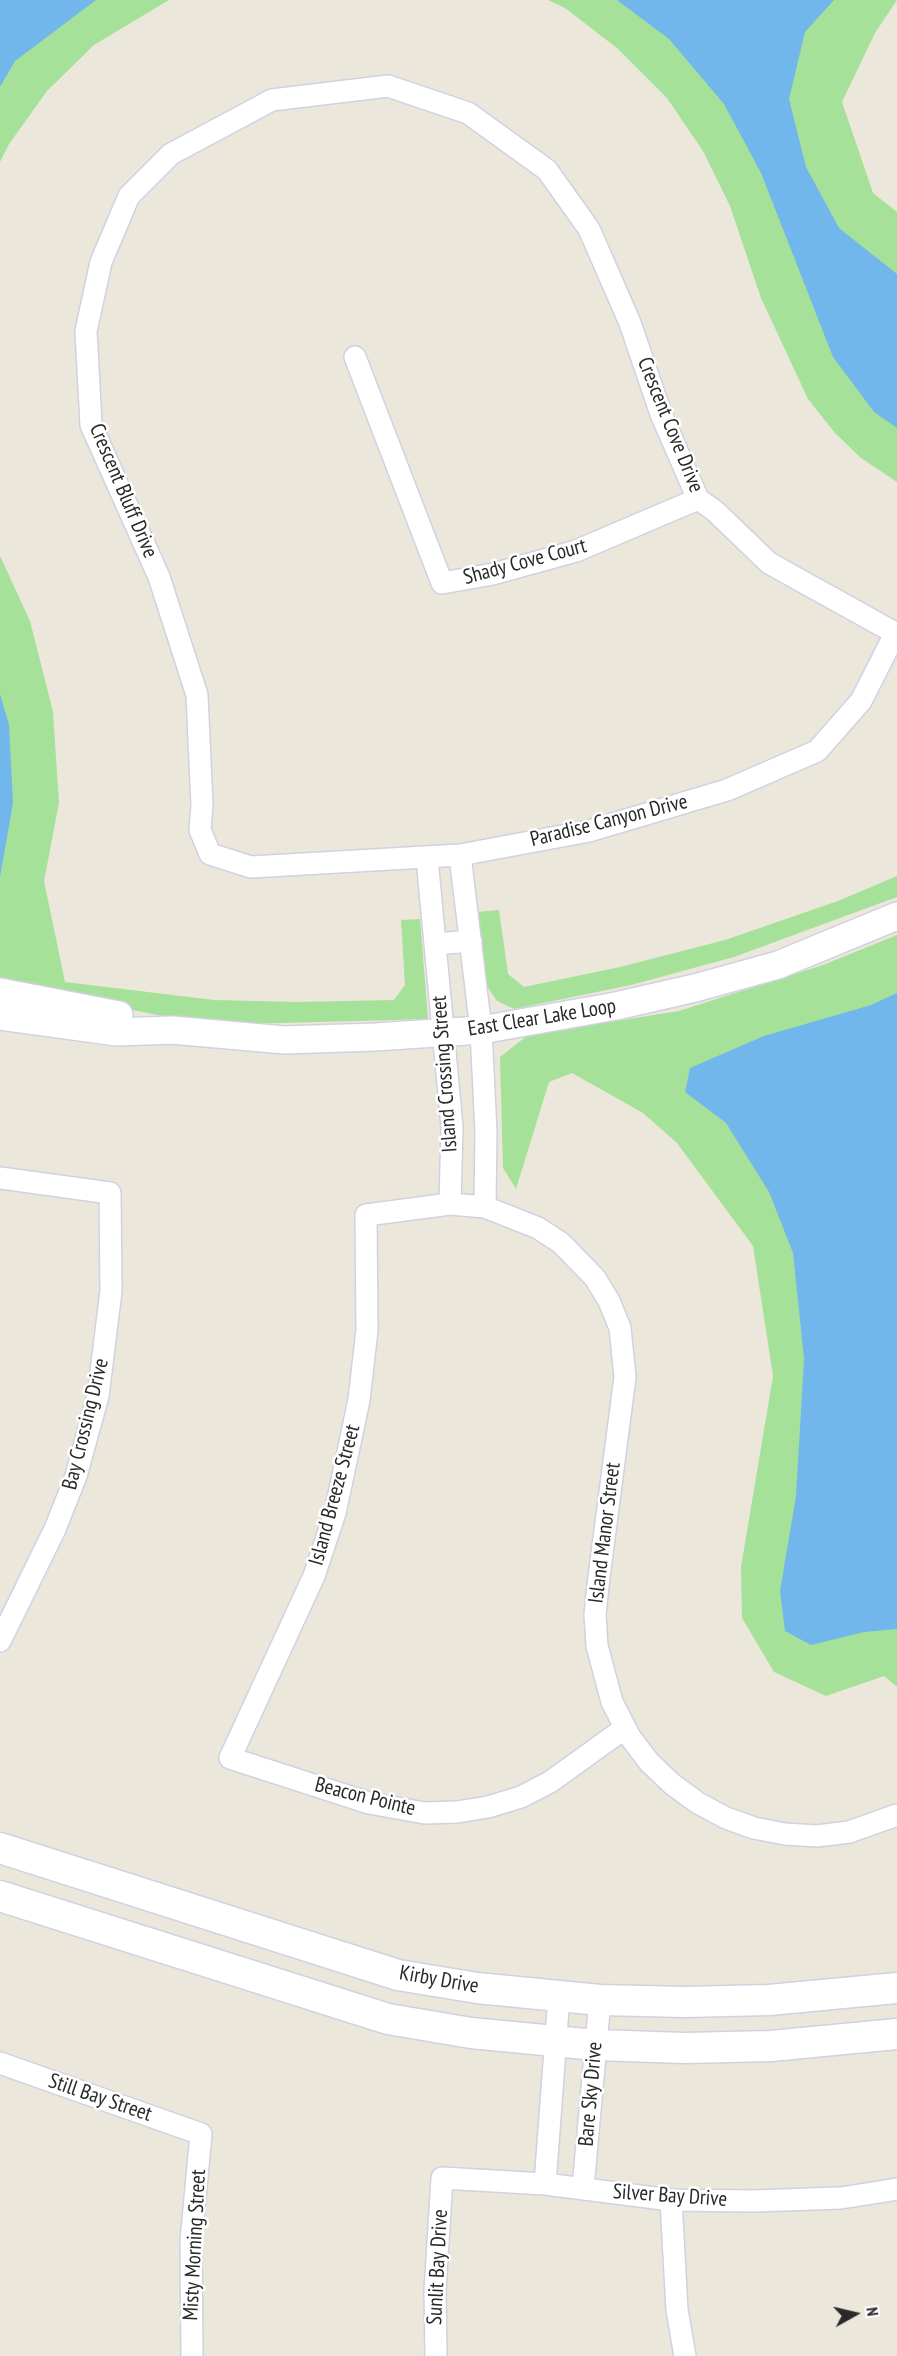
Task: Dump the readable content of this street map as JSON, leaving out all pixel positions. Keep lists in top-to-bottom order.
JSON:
{
  "streets": {
    "main road": ["Kirby Drive"],
    "street": [
      "Crescent Cove Drive",
      "Crescent Bluff Drive",
      "Shady Cove Court",
      "Paradise Canyon Drive",
      "East Clear Lake Loop",
      "Island Crossing Street",
      "Bay Crossing Drive",
      "Island Breeze Street",
      "Island Manor Street",
      "Beacon Pointe",
      "Bare Sky Drive",
      "Still Bay Street",
      "Silver Bay Drive",
      "Misty Morning Street",
      "Sunlit Bay Drive"
    ]
  },
  "crossings": [
    ["Crescent Cove Drive", "Crescent Bluff Drive"],
    ["Crescent Cove Drive", "Shady Cove Court"],
    ["Crescent Cove Drive", "Paradise Canyon Drive"],
    ["Crescent Bluff Drive", "Paradise Canyon Drive"],
    ["Paradise Canyon Drive", "Island Crossing Street"],
    ["East Clear Lake Loop", "Island Crossing Street"],
    ["Island Crossing Street", "Island Manor Street"],
    ["Island Breeze Street", "Island Manor Street"],
    ["Island Breeze Street", "Beacon Pointe"],
    ["Island Manor Street", "Beacon Pointe"],
    ["Kirby Drive", "Bare Sky Drive"],
    ["Bare Sky Drive", "Silver Bay Drive"],
    ["Still Bay Street", "Misty Morning Street"],
    ["Silver Bay Drive", "Sunlit Bay Drive"]
  ],
  "north": "right"
}
